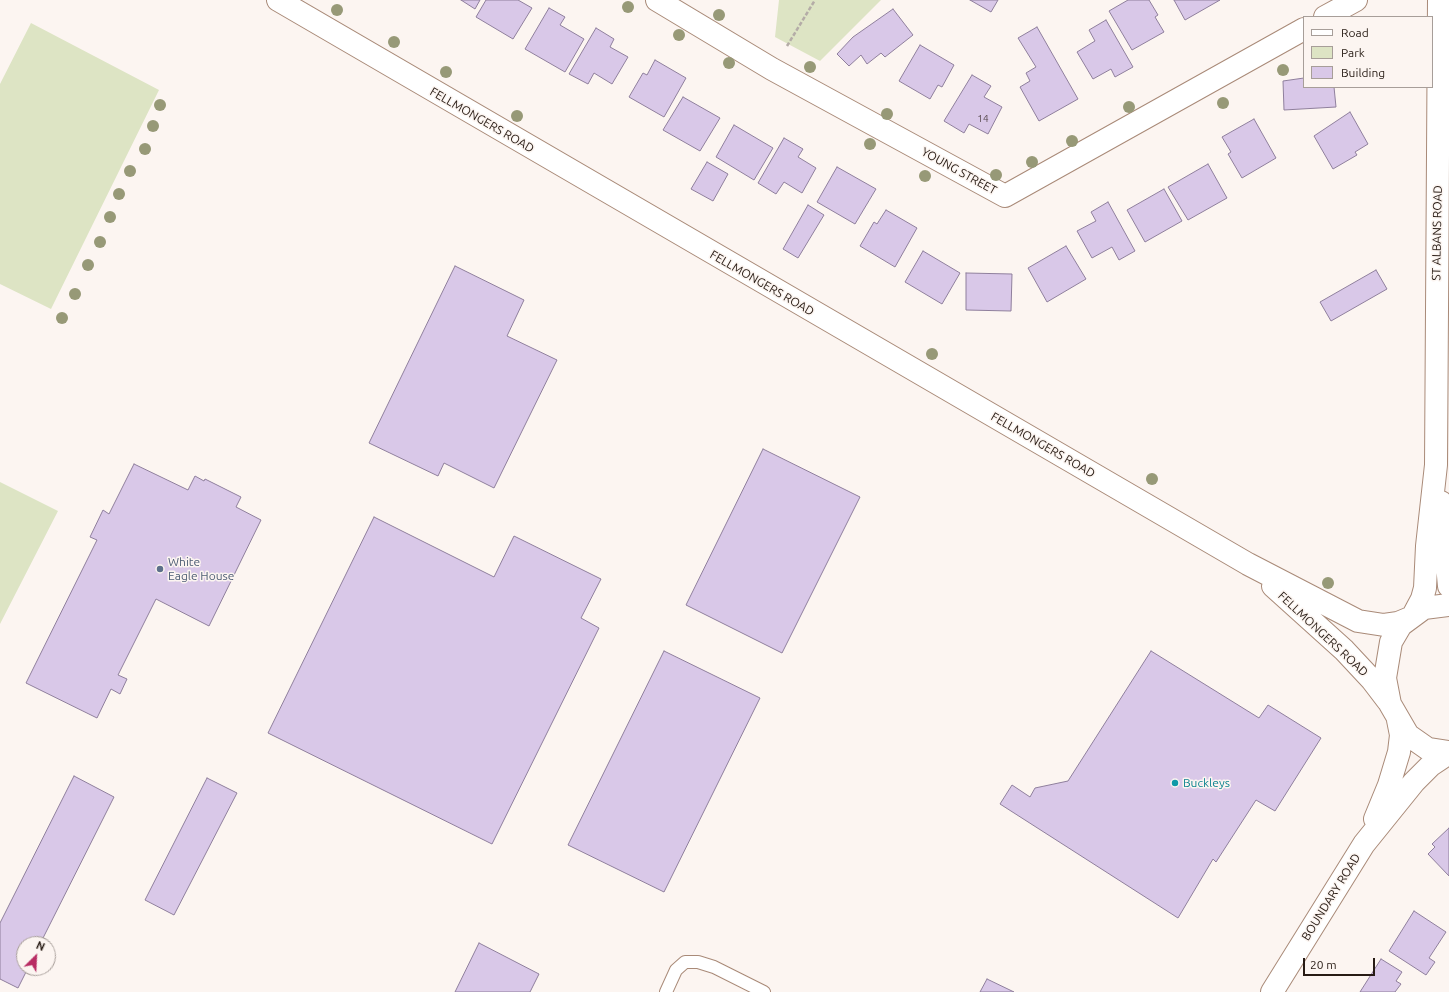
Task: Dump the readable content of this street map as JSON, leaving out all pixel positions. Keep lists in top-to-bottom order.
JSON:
{
  "streets": {
    "street": [
      "FELLMONGERS ROAD",
      "YOUNG STREET",
      "ST ALBANS ROAD",
      "BOUNDARY ROAD"
    ]
  },
  "crossings": [
    ["FELLMONGERS ROAD", "ST ALBANS ROAD"],
    ["FELLMONGERS ROAD", "BOUNDARY ROAD"]
  ],
  "places": ["White Eagle House", "Buckleys"],
  "house_numbers": ["14"],
  "legend": ["Road", "Park", "Building"],
  "scale_bar": "20 m",
  "north": "top right"
}
